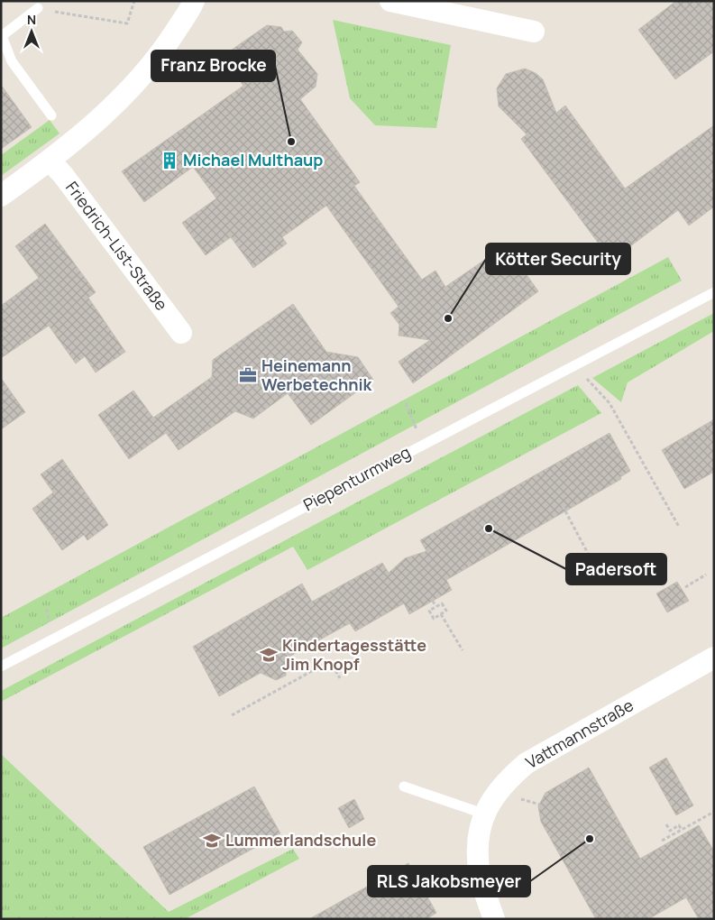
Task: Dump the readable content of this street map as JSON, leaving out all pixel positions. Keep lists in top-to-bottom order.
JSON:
{
  "streets": {
    "street": ["Friedrich-List-Straße", "Vattmannstraße"],
    "lane": ["Piepenturmweg"]
  },
  "places": {
    "other": [
      "Franz Brocke",
      "Kötter Security",
      "Padersoft",
      "RLS Jakobsmeyer"
    ],
    "building": ["Michael Multhaup"],
    "office": ["Heinemann Werbetechnik"],
    "school or university": ["Kindertagesstätte Jim Knopf", "Lummerlandschule"]
  },
  "north": "top"
}
